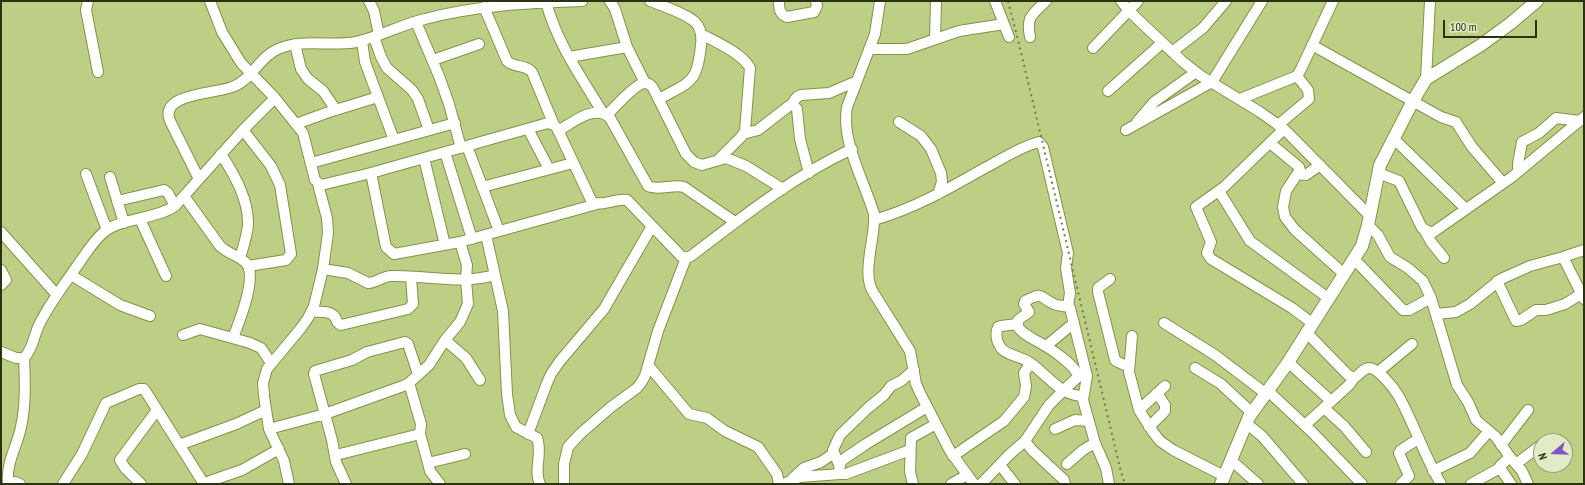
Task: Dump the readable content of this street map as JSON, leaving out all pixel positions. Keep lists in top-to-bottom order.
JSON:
{
  "scale_bar": "100 m",
  "north": "left"
}
